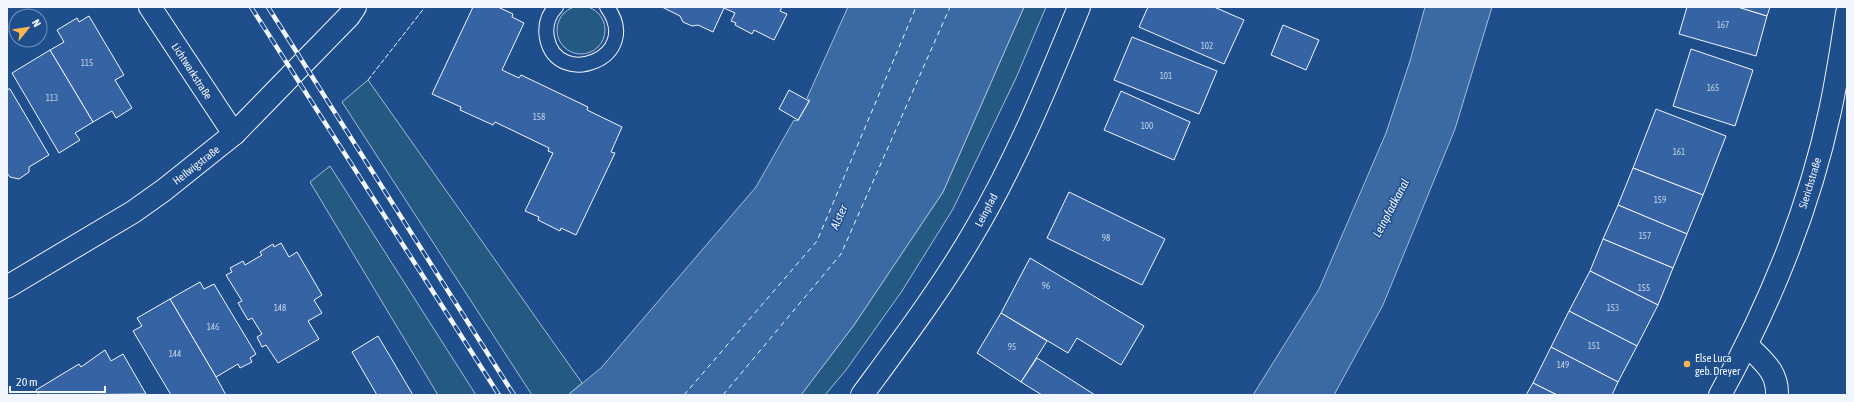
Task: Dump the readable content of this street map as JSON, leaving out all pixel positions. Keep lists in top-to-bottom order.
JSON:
{
  "streets": {
    "street": [
      "Lichtwarkstraße",
      "Heilwigstraße",
      "Sierichstraße",
      "Leinpfad"
    ]
  },
  "crossings": [
    ["Lichtwarkstraße", "Heilwigstraße"]
  ],
  "water": ["Leinpfadkanal", "Alster"],
  "places": ["Else Luca geb. Dreyer"],
  "house_numbers": [
    "167",
    "102",
    "115",
    "101",
    "165",
    "113",
    "158",
    "100",
    "161",
    "159",
    "157",
    "98",
    "96",
    "155",
    "148",
    "153",
    "146",
    "151",
    "95",
    "144",
    "149"
  ],
  "scale_bar": "20 m",
  "north": "top right"
}
